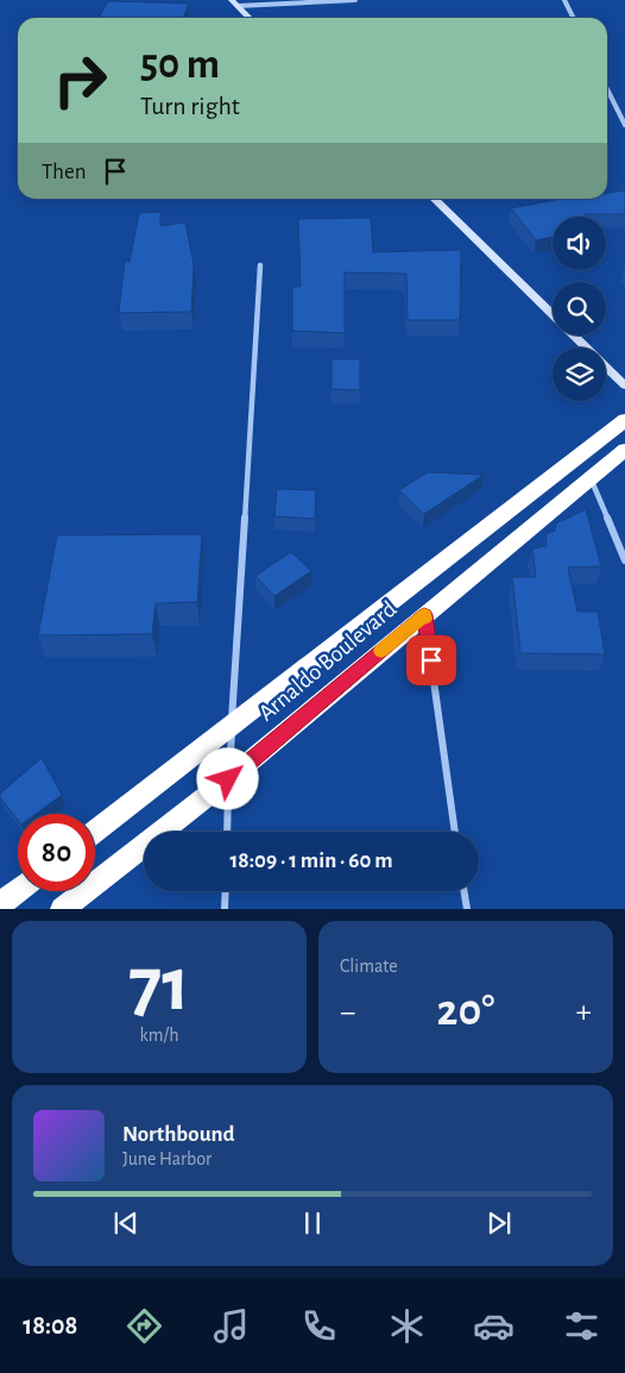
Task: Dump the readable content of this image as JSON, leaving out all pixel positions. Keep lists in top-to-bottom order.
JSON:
{
  "streets": {
    "highway": ["Arnaldo Boulevard"]
  },
  "page": {
    "turn": ["50 m", "Turn right"],
    "then": "Then",
    "limit": "80",
    "trip": "18:09 · 1 min · 60 m",
    "tile": [
      ["71", "km/h"],
      "Climate"
    ],
    "heat": ["−", "20°", "+"],
    "song": ["Northbound", "June Harbor"],
    "tabs": "18:08"
  }
}
